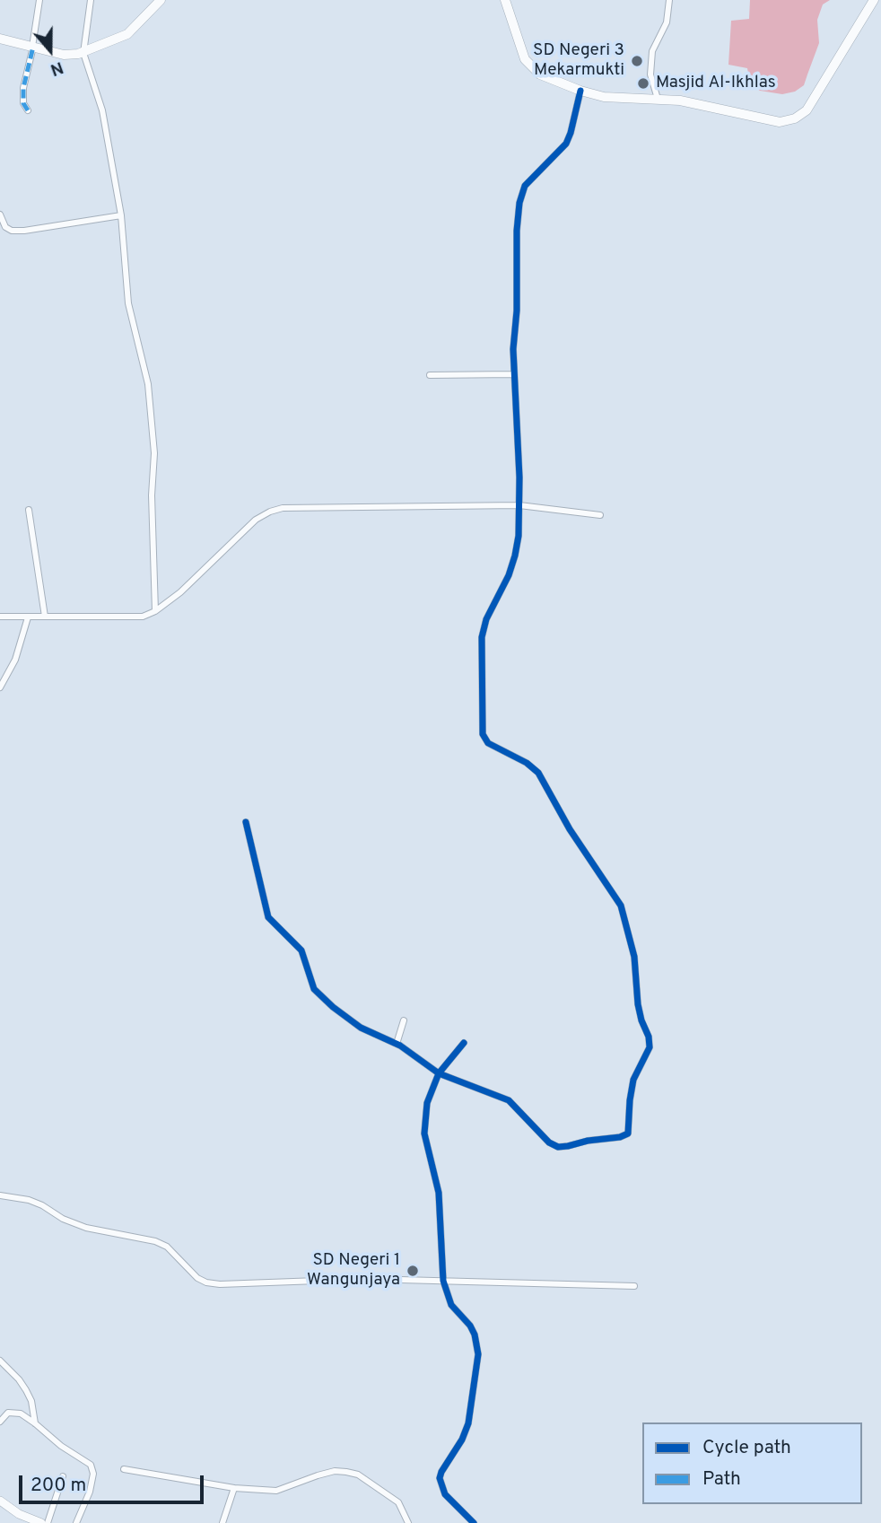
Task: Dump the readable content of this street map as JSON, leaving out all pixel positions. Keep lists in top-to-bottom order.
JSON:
{
  "places": ["SD Negeri 3 Mekarmukti", "Masjid Al-Ikhlas", "SD Negeri 1 Wangunjaya"],
  "legend": ["Cycle path", "Path"],
  "scale_bar": "200 m",
  "north": "bottom"
}
